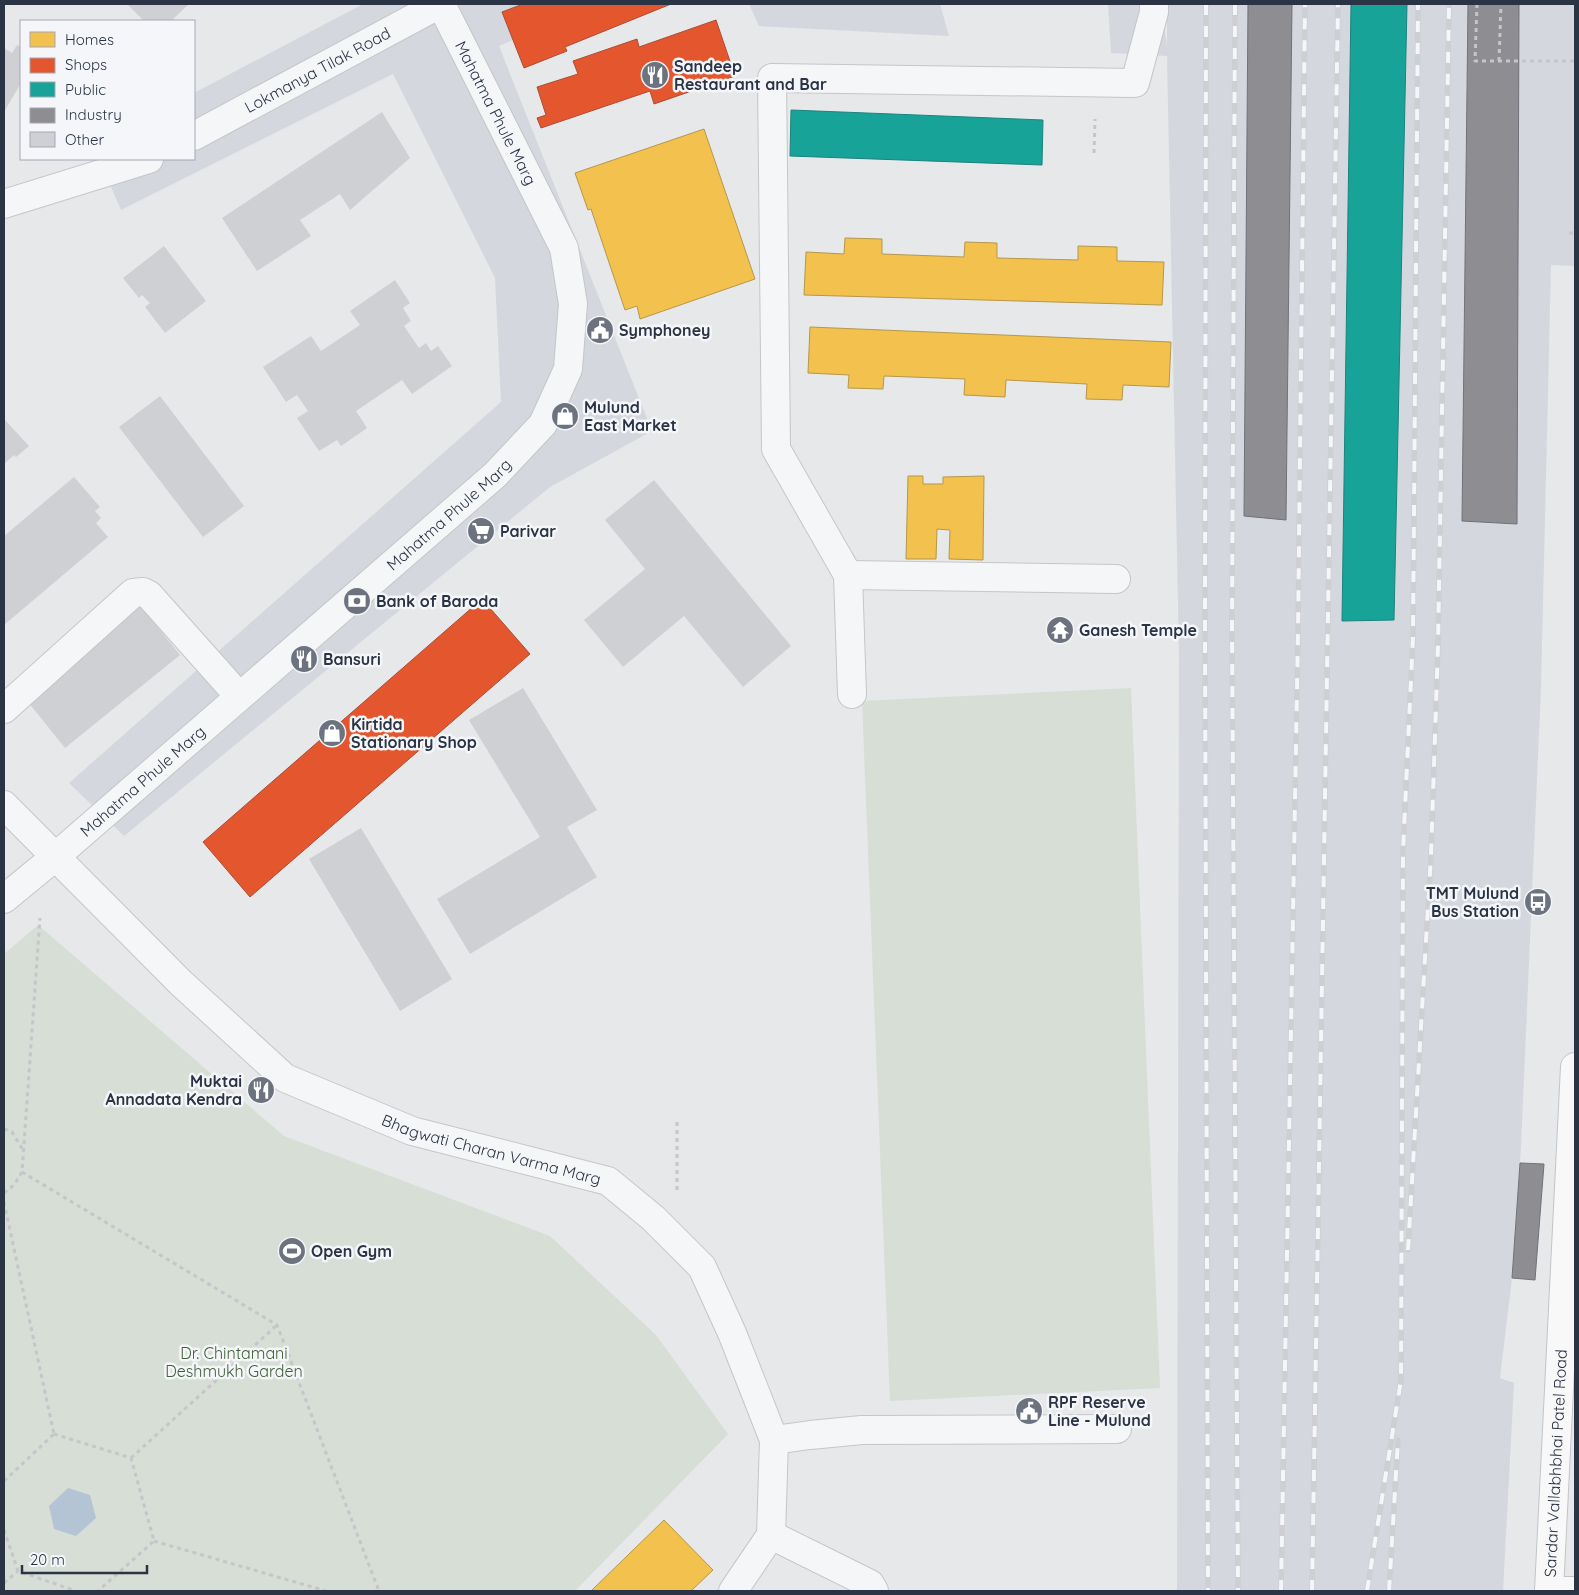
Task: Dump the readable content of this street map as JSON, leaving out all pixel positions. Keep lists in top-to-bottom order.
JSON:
{
  "streets": {
    "main road": ["Sardar Vallabhbhai Patel Road"],
    "street": ["Lokmanya Tilak Road", "Mahatma Phule Marg", "Bhagwati Charan Varma Marg"]
  },
  "crossings": [
    ["Lokmanya Tilak Road", "Mahatma Phule Marg"],
    ["Mahatma Phule Marg", "Bhagwati Charan Varma Marg"]
  ],
  "parks": ["Dr. Chintamani Deshmukh Garden"],
  "places": {
    "restaurant": ["Sandeep Restaurant and Bar", "Bansuri", "Muktai Annadata Kendra"],
    "public building": ["Symphoney", "RPF Reserve Line - Mulund"],
    "shop": ["Mulund East Market", "Kirtida Stationary Shop"],
    "supermarket": ["Parivar"],
    "bank": ["Bank of Baroda"],
    "temple": ["Ganesh Temple"],
    "bus stop": ["TMT Mulund Bus Station"],
    "sports": ["Open Gym"]
  },
  "legend": [
    "Homes",
    "Shops",
    "Public",
    "Industry",
    "Other"
  ],
  "scale_bar": "20 m"
}
